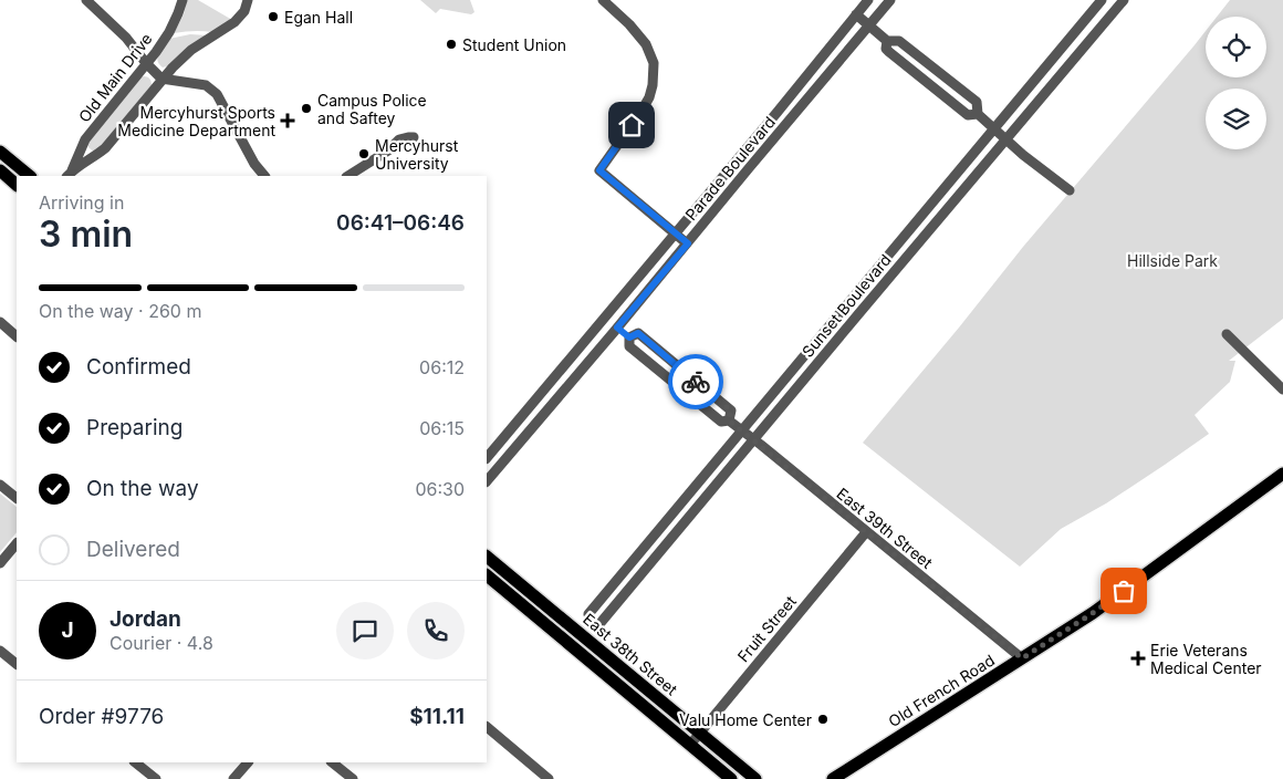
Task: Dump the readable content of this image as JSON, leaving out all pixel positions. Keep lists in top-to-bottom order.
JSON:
{
  "streets": {
    "main road": ["East 38th Street", "Old French Road"],
    "street": [
      "Old Main Drive",
      "Parade Boulevard",
      "Sunset Boulevard",
      "East 39th Street",
      "Fruit Street"
    ]
  },
  "crossings": [
    ["Parade Boulevard", "East 39th Street"],
    ["Sunset Boulevard", "East 39th Street"],
    ["Sunset Boulevard", "East 38th Street"],
    ["East 39th Street", "Fruit Street"],
    ["East 39th Street", "Old French Road"],
    ["Fruit Street", "East 38th Street"]
  ],
  "parks": ["Hillside Park"],
  "places": {
    "other": [
      "Egan Hall",
      "Student Union",
      "Campus Police and Saftey",
      "Mercyhurst University",
      "Valu Home Center"
    ],
    "health": ["Mercyhurst Sports Medicine Department", "Erie Veterans Medical Center"]
  },
  "page": {
    "heading": ["3 min", "Arriving in", "06:41–06:46"],
    "panel": [
      "Jordan",
      "Courier · 4.8",
      "Order #9776",
      "$11.11"
    ],
    "bar": "On the way · 260 m",
    "list": [
      ["Confirmed", "06:12"],
      ["Preparing", "06:15"],
      ["On the way", "06:30"],
      "Delivered"
    ],
    "round": "J"
  }
}
